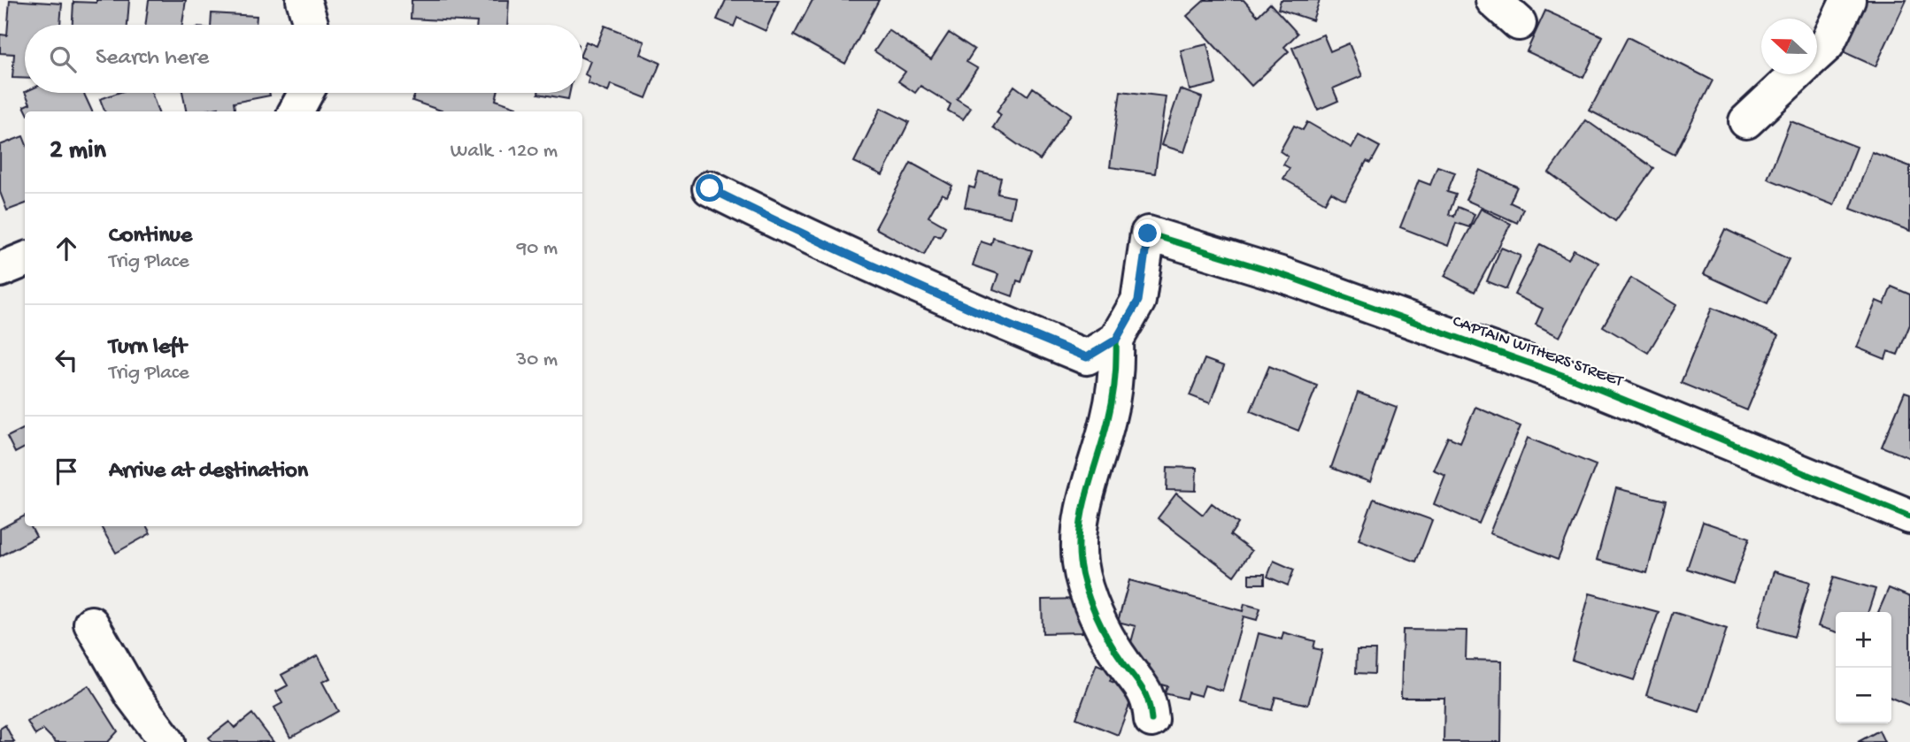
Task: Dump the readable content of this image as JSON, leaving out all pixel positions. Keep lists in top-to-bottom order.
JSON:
{
  "streets": {
    "street": ["CAPTAIN WITHERS STREET"]
  },
  "north": "left",
  "page": {
    "search": "Search here",
    "heading": ["2 min", "Walk · 120 m"],
    "list": [
      ["Continue", "Trig Place", "90 m"],
      ["Turn left", "Trig Place", "30 m"],
      "Arrive at destination"
    ],
    "map_buttons": ["+", "−"]
  }
}
